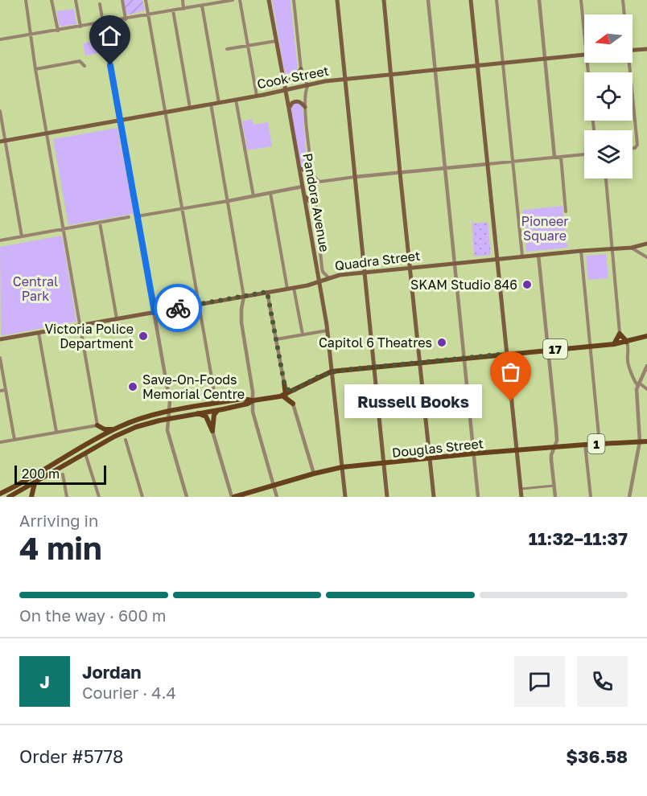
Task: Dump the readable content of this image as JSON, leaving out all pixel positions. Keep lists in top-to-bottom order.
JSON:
{
  "streets": {
    "main road": [
      "Cook Street",
      "Pandora Avenue",
      "Quadra Street",
      "17",
      "1",
      "Douglas Street"
    ]
  },
  "crossings": [
    ["Cook Street", "Pandora Avenue"],
    ["Pandora Avenue", "Quadra Street"],
    ["Pandora Avenue", "17"],
    ["Pandora Avenue", "Douglas Street"]
  ],
  "parks": ["Pioneer Square", "Central Park"],
  "places": [
    "SKAM Studio 846",
    "Victoria Police Department",
    "Capitol 6 Theatres",
    "Save-On-Foods Memorial Centre",
    "Russell Books"
  ],
  "scale_bar": "200 m",
  "north": "left",
  "page": {
    "bubble": "Russell Books",
    "scale": "200 m",
    "heading": ["4 min", "Arriving in", "11:32–11:37"],
    "panel": [
      "Jordan",
      "Courier · 4.4",
      "Order #5778",
      "$36.58"
    ],
    "bar": "On the way · 600 m",
    "round": "J"
  }
}
